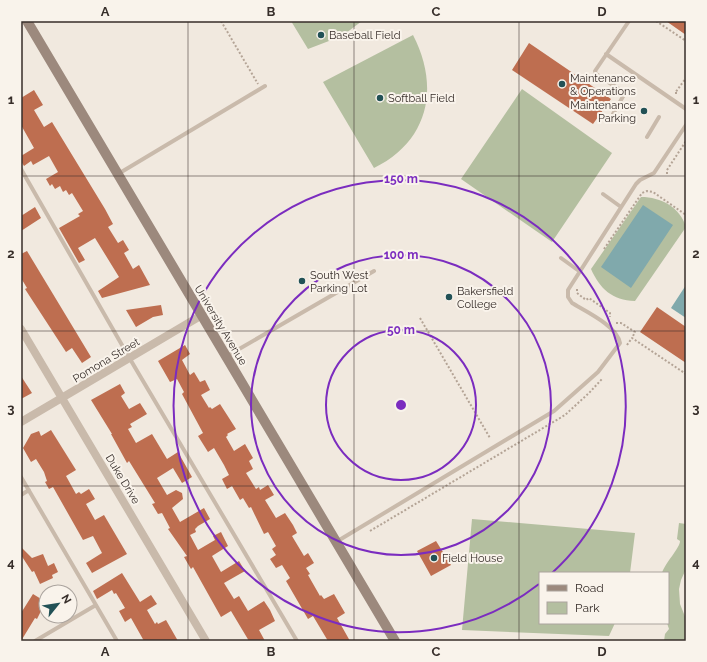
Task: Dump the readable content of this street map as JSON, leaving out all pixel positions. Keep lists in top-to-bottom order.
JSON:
{
  "streets": {
    "street": ["University Avenue", "Pomona Street", "Duke Drive"]
  },
  "crossings": [
    ["University Avenue", "Pomona Street"],
    ["Pomona Street", "Duke Drive"]
  ],
  "places": [
    "Baseball Field",
    "Maintenance & Operations",
    "Softball Field",
    "Maintenance Parking",
    "South West Parking Lot",
    "Bakersfield College",
    "Field House"
  ],
  "legend": ["Road", "Park"],
  "north": "top right",
  "grid": {
    "columns": [
      "A",
      "B",
      "C",
      "D"
    ],
    "rows": [
      "1",
      "2",
      "3",
      "4"
    ]
  },
  "rings": ["150 m", "100 m", "50 m"]
}
